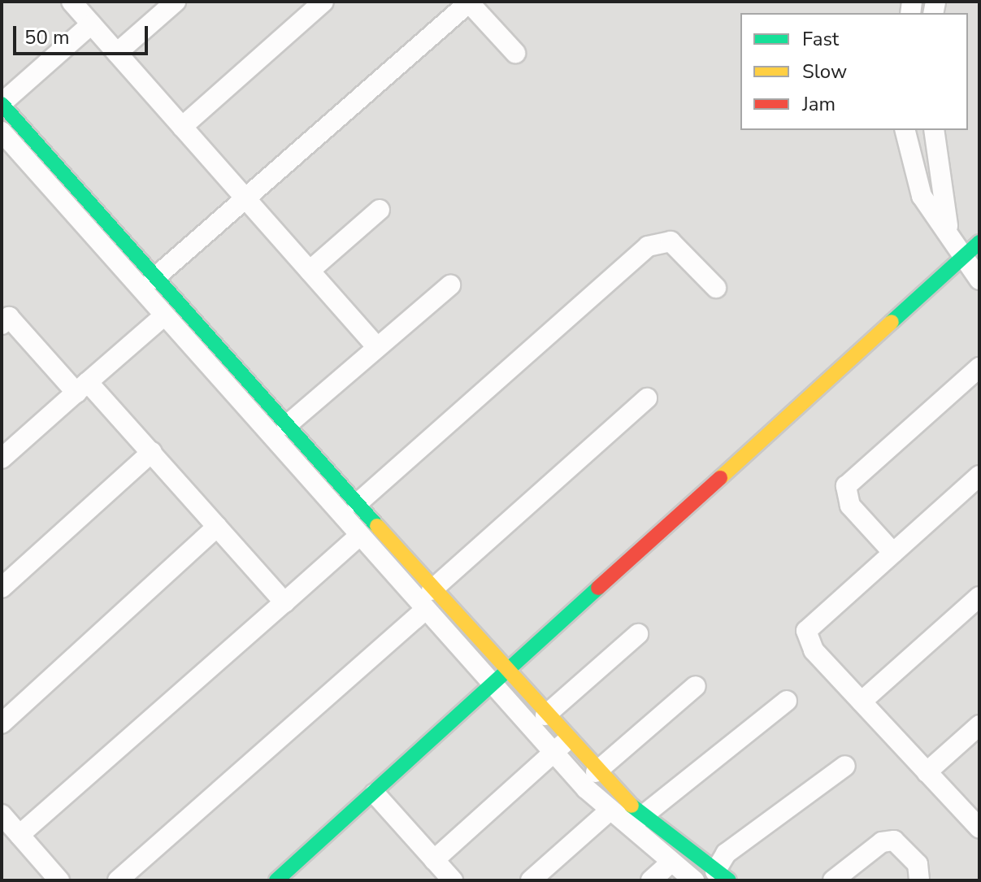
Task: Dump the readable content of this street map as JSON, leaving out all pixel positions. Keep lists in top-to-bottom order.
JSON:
{
  "legend": ["Fast", "Slow", "Jam"],
  "scale_bar": "50 m"
}
